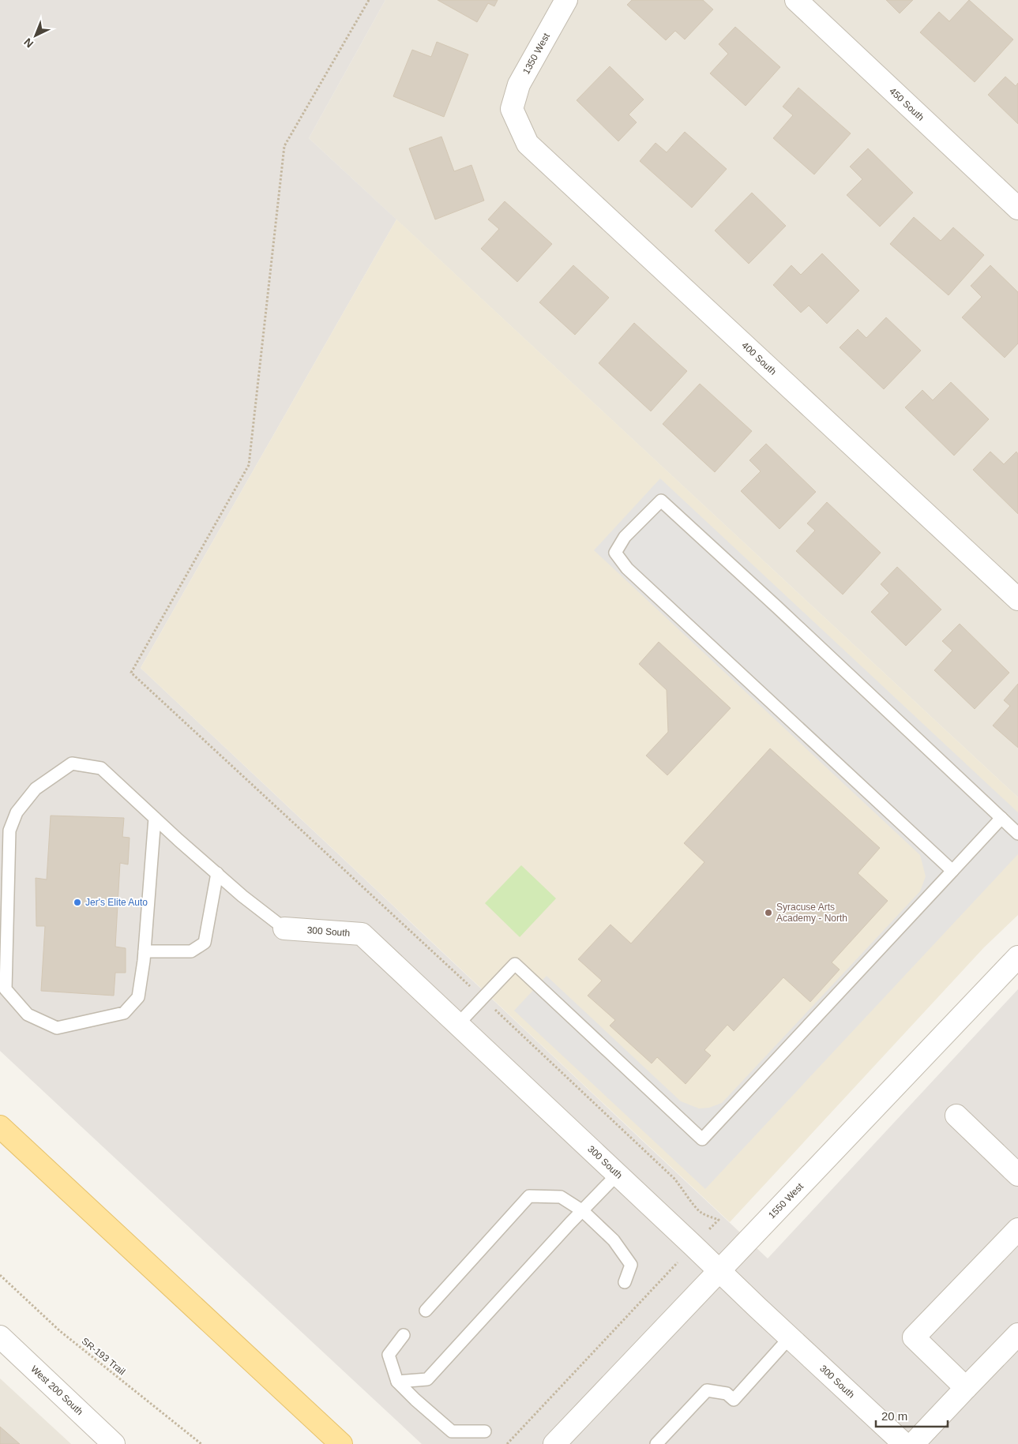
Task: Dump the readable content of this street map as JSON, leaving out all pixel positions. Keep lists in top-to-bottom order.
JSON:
{
  "streets": {
    "street": [
      "1350 West",
      "450 South",
      "400 South",
      "300 South",
      "1550 West",
      "West 200 South"
    ],
    "path": ["SR-193 Trail"]
  },
  "crossings": [
    ["1350 West", "400 South"],
    ["300 South", "1550 West"]
  ],
  "places": ["Jer's Elite Auto", "Syracuse Arts Academy - North"],
  "scale_bar": "20 m",
  "north": "bottom left"
}
